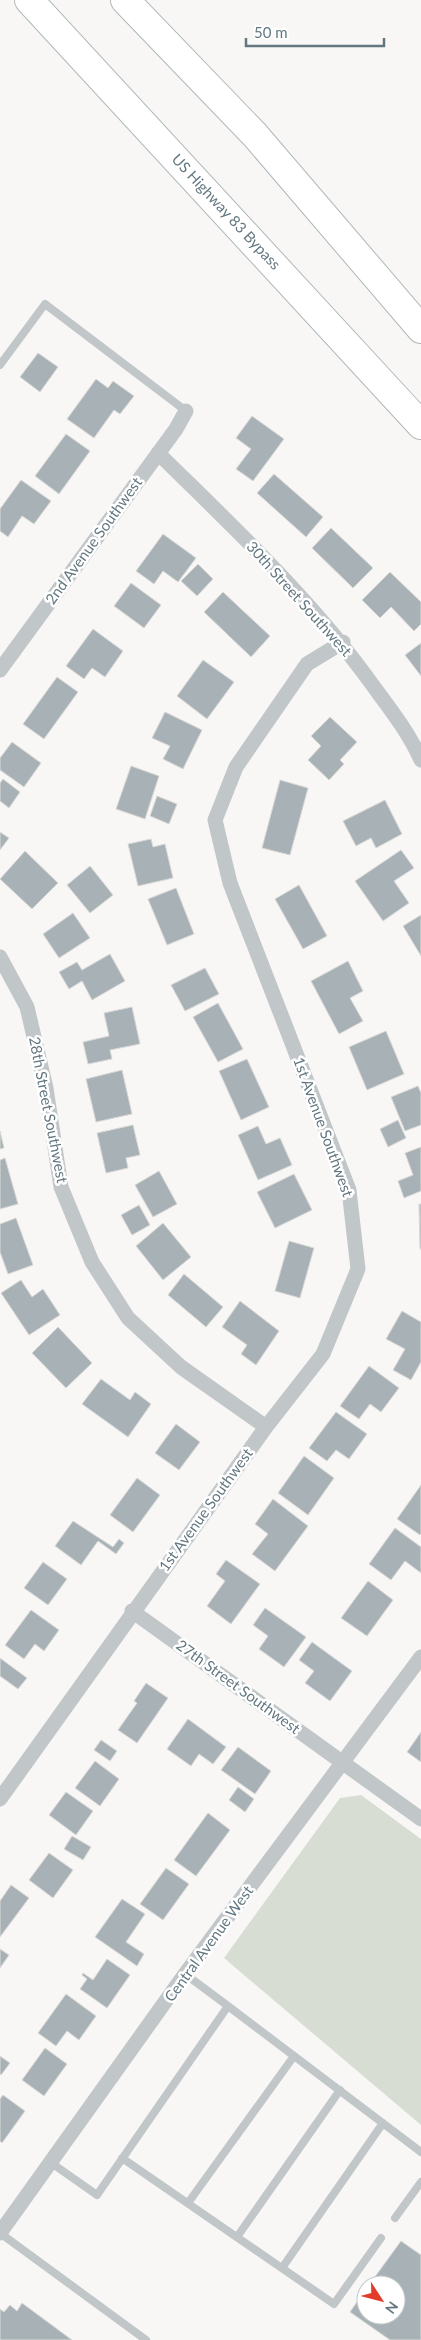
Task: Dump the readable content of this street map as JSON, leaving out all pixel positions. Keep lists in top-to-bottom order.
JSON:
{
  "streets": {
    "highway": ["US Highway 83 Bypass"],
    "street": [
      "2nd Avenue Southwest",
      "30th Street Southwest",
      "28th Street Southwest",
      "1st Avenue Southwest",
      "27th Street Southwest",
      "Central Avenue West"
    ]
  },
  "crossings": [
    ["2nd Avenue Southwest", "30th Street Southwest"],
    ["30th Street Southwest", "1st Avenue Southwest"],
    ["28th Street Southwest", "1st Avenue Southwest"],
    ["1st Avenue Southwest", "27th Street Southwest"],
    ["27th Street Southwest", "Central Avenue West"]
  ],
  "scale_bar": "50 m",
  "north": "bottom right"
}
